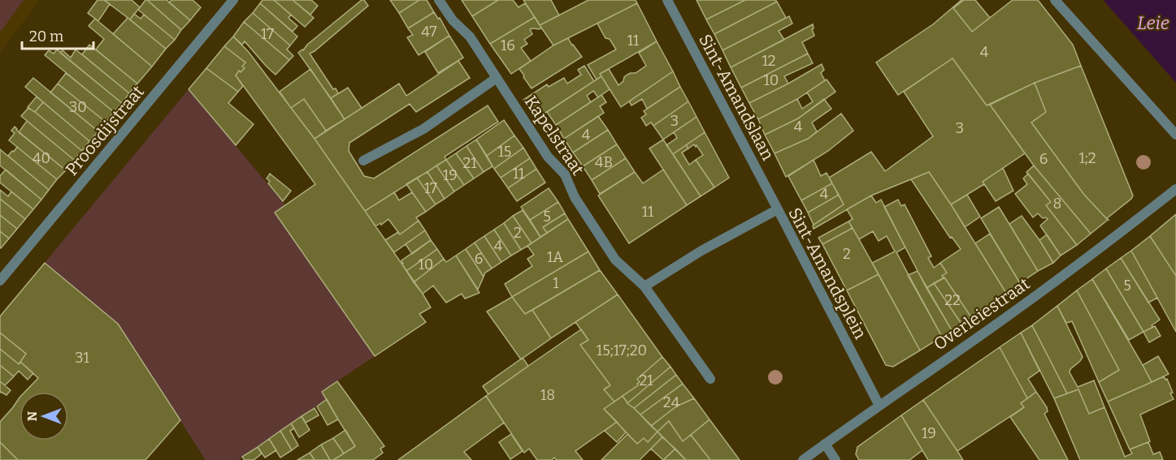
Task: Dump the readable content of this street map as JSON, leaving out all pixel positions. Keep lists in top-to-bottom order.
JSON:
{
  "streets": {
    "street": [
      "Sint-Amandslaan",
      "Proosdijstraat",
      "Kapelstraat",
      "Sint-Amandsplein",
      "Overleiestraat"
    ]
  },
  "crossings": [
    ["Sint-Amandslaan", "Sint-Amandsplein"],
    ["Kapelstraat", "Sint-Amandsplein"],
    ["Sint-Amandsplein", "Overleiestraat"]
  ],
  "water": ["Leie"],
  "house_numbers": [
    "47",
    "17",
    "11",
    "16",
    "4",
    "12",
    "10",
    "30",
    "3",
    "4",
    "3",
    "4",
    "15",
    "40",
    "1;2",
    "6",
    "4B",
    "21",
    "11",
    "19",
    "17",
    "4",
    "8",
    "11",
    "5",
    "2",
    "4",
    "2",
    "1A",
    "6",
    "10",
    "1",
    "5",
    "22",
    "15;17;20",
    "31",
    "21",
    "18",
    "24",
    "19"
  ],
  "scale_bar": "20 m",
  "north": "left"
}
